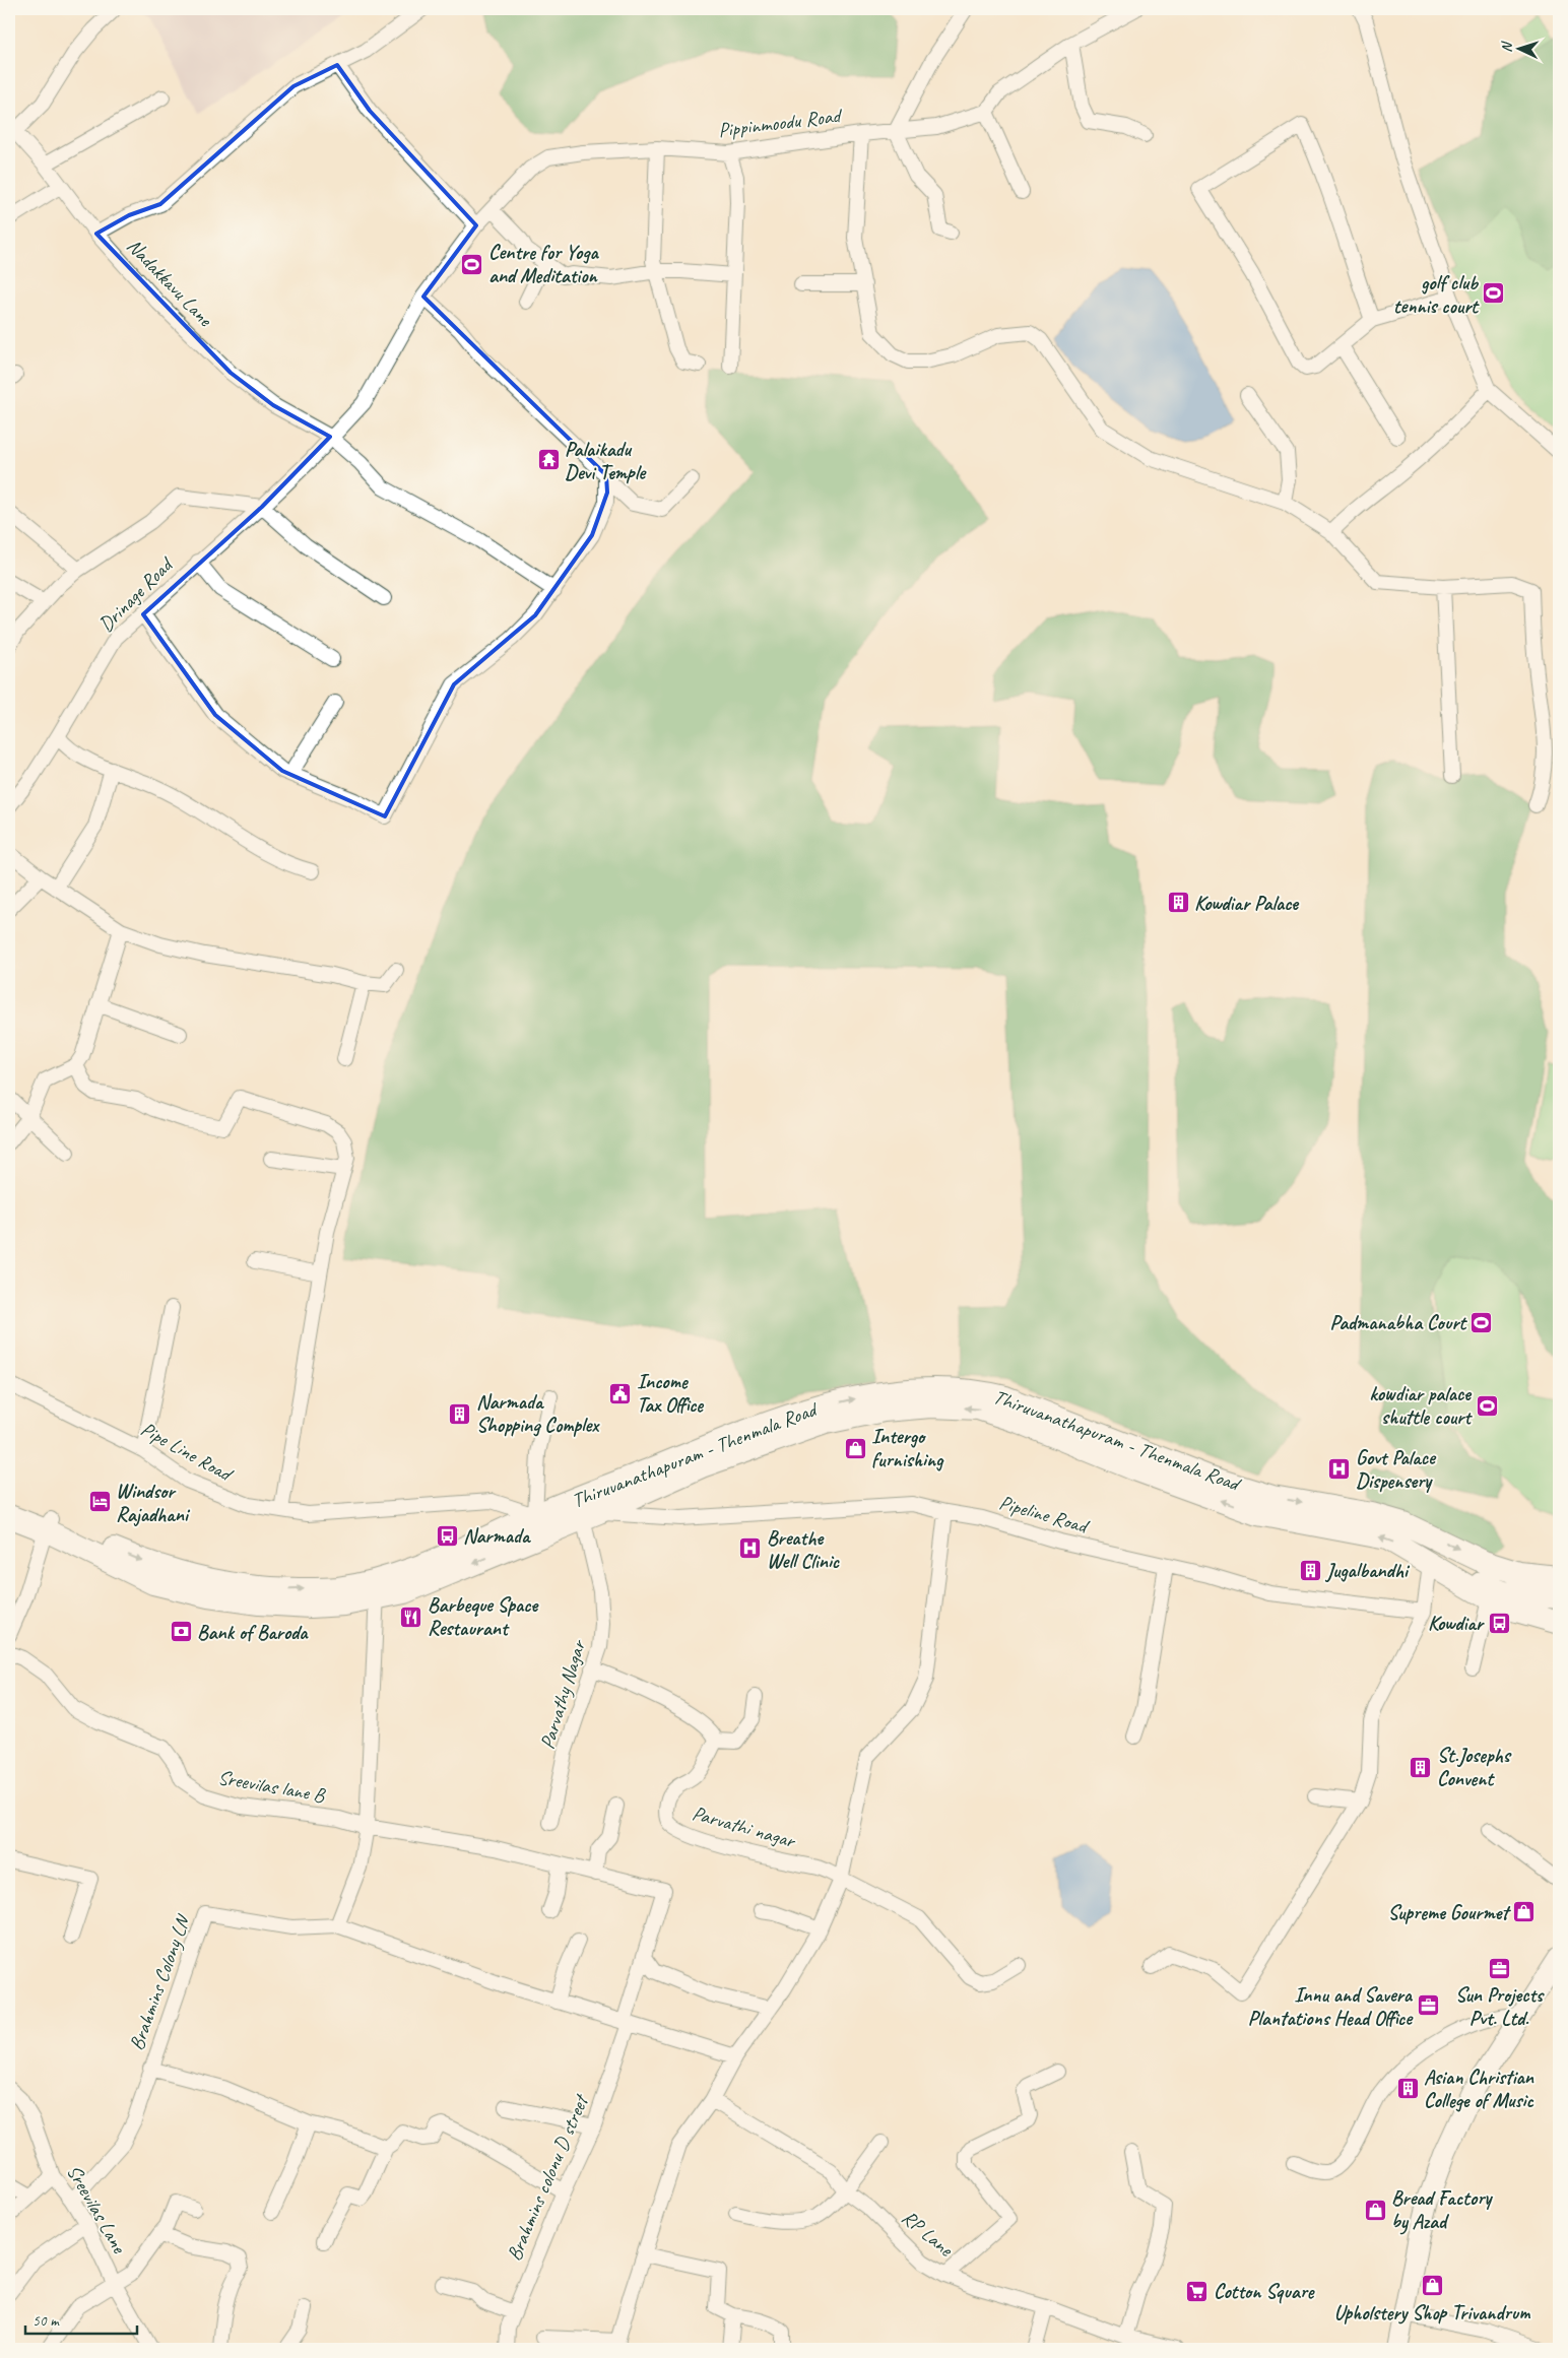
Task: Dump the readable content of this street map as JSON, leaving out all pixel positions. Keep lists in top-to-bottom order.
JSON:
{
  "streets": {
    "main road": ["Thiruvanathapuram - Thenmala Road"],
    "street": [
      "Pippinmoodu Road",
      "Nadakkavu Lane",
      "Drinage Road",
      "Pipe Line Road",
      "Pipeline Road",
      "Parvathy Nagar",
      "Sreevilas lane B",
      "Parvathi nagar",
      "Brahmins Colony LN",
      "Brahmins colonu D street",
      "Sreevilas Lane",
      "RP Lane"
    ]
  },
  "crossings": [
    ["Pippinmoodu Road", "Nadakkavu Lane"],
    ["Pippinmoodu Road", "Drinage Road"],
    ["Nadakkavu Lane", "Drinage Road"],
    ["Thiruvanathapuram - Thenmala Road", "Pipe Line Road"],
    ["Thiruvanathapuram - Thenmala Road", "Pipeline Road"],
    ["Thiruvanathapuram - Thenmala Road", "Parvathy Nagar"],
    ["Pipeline Road", "Parvathy Nagar"],
    ["Sreevilas lane B", "Brahmins colonu D street"],
    ["Brahmins Colony LN", "Sreevilas Lane"]
  ],
  "places": {
    "sports": [
      "Centre for Yoga and Meditation",
      "golf club tennis court",
      "Padmanabha Court",
      "kowdiar palace shuttle court"
    ],
    "temple": ["Palaikadu Devi Temple"],
    "building": [
      "Kowdiar Palace",
      "Narmada Shopping Complex",
      "Jugalbandhi",
      "St.Josephs Convent",
      "Asian Christian College of Music"
    ],
    "public building": ["Income Tax Office"],
    "shop": [
      "Intergo furnishing",
      "Supreme Gourmet",
      "Bread Factory by Azad",
      "Upholstery Shop Trivandrum"
    ],
    "hospital": ["Govt Palace Dispensery", "Breathe Well Clinic"],
    "hotel": ["Windsor Rajadhani"],
    "bus stop": ["Narmada", "Kowdiar"],
    "restaurant": ["Barbeque Space Restaurant"],
    "bank": ["Bank of Baroda"],
    "office": ["Sun Projects Pvt. Ltd.", "Innu and Savera Plantations Head Office"],
    "supermarket": ["Cotton Square"]
  },
  "scale_bar": "50 m",
  "north": "left"
}
